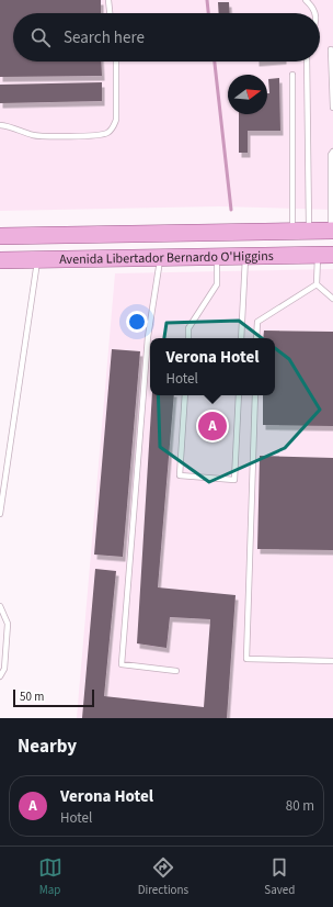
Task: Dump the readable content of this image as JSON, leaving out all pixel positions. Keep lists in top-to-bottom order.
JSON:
{
  "streets": {
    "main road": ["Avenida Libertador Bernardo O'Higgins"]
  },
  "scale_bar": "50 m",
  "north": "right",
  "page": {
    "search": "Search here",
    "popup": ["Verona Hotel", "Hotel"],
    "pins": "A",
    "scale": "50 m",
    "heading": "Nearby",
    "list": [
      {
        "mark": "A",
        "name": "Verona Hotel",
        "note": "Hotel",
        "value": "80 m"
      }
    ],
    "nav": ["Map", "Directions", "Saved"]
  }
}
